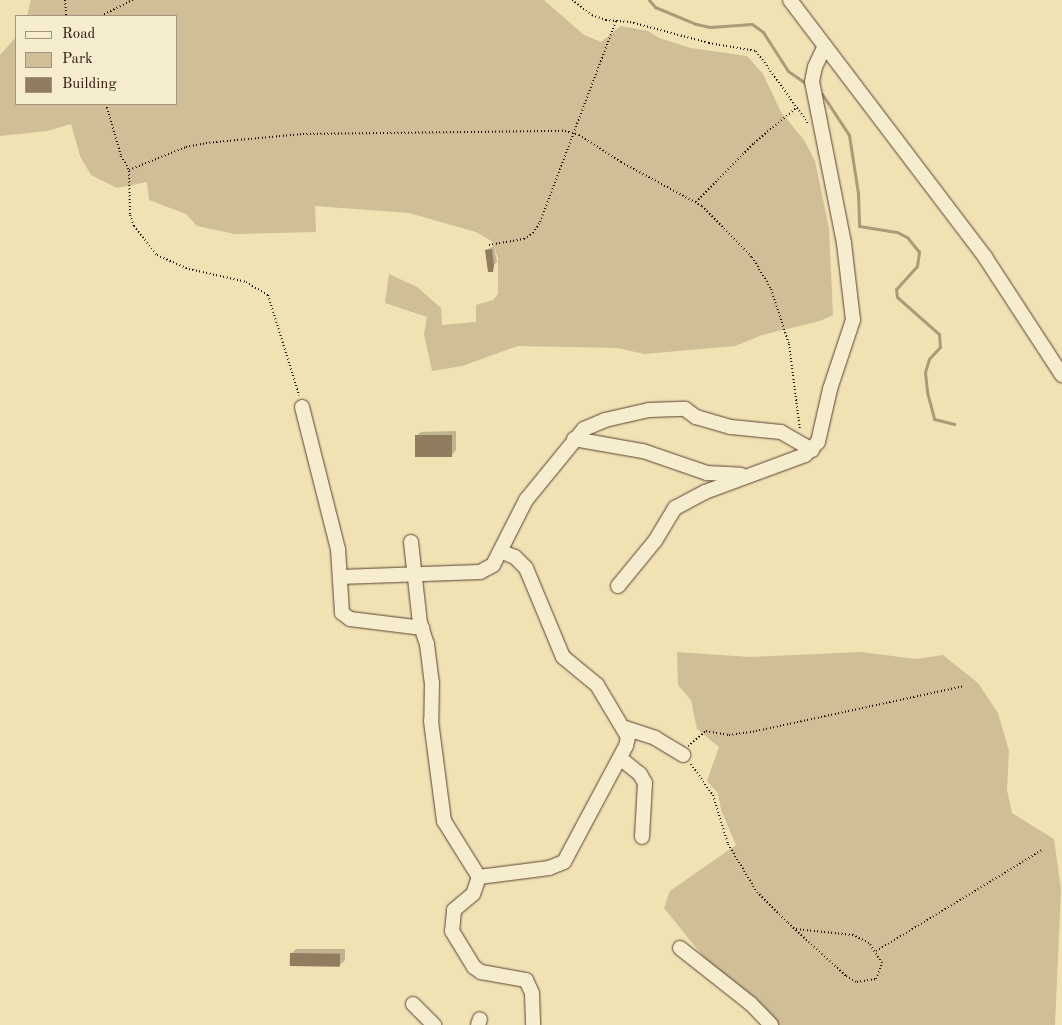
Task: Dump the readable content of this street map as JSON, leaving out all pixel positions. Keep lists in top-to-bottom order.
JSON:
{
  "legend": ["Road", "Park", "Building"]
}
